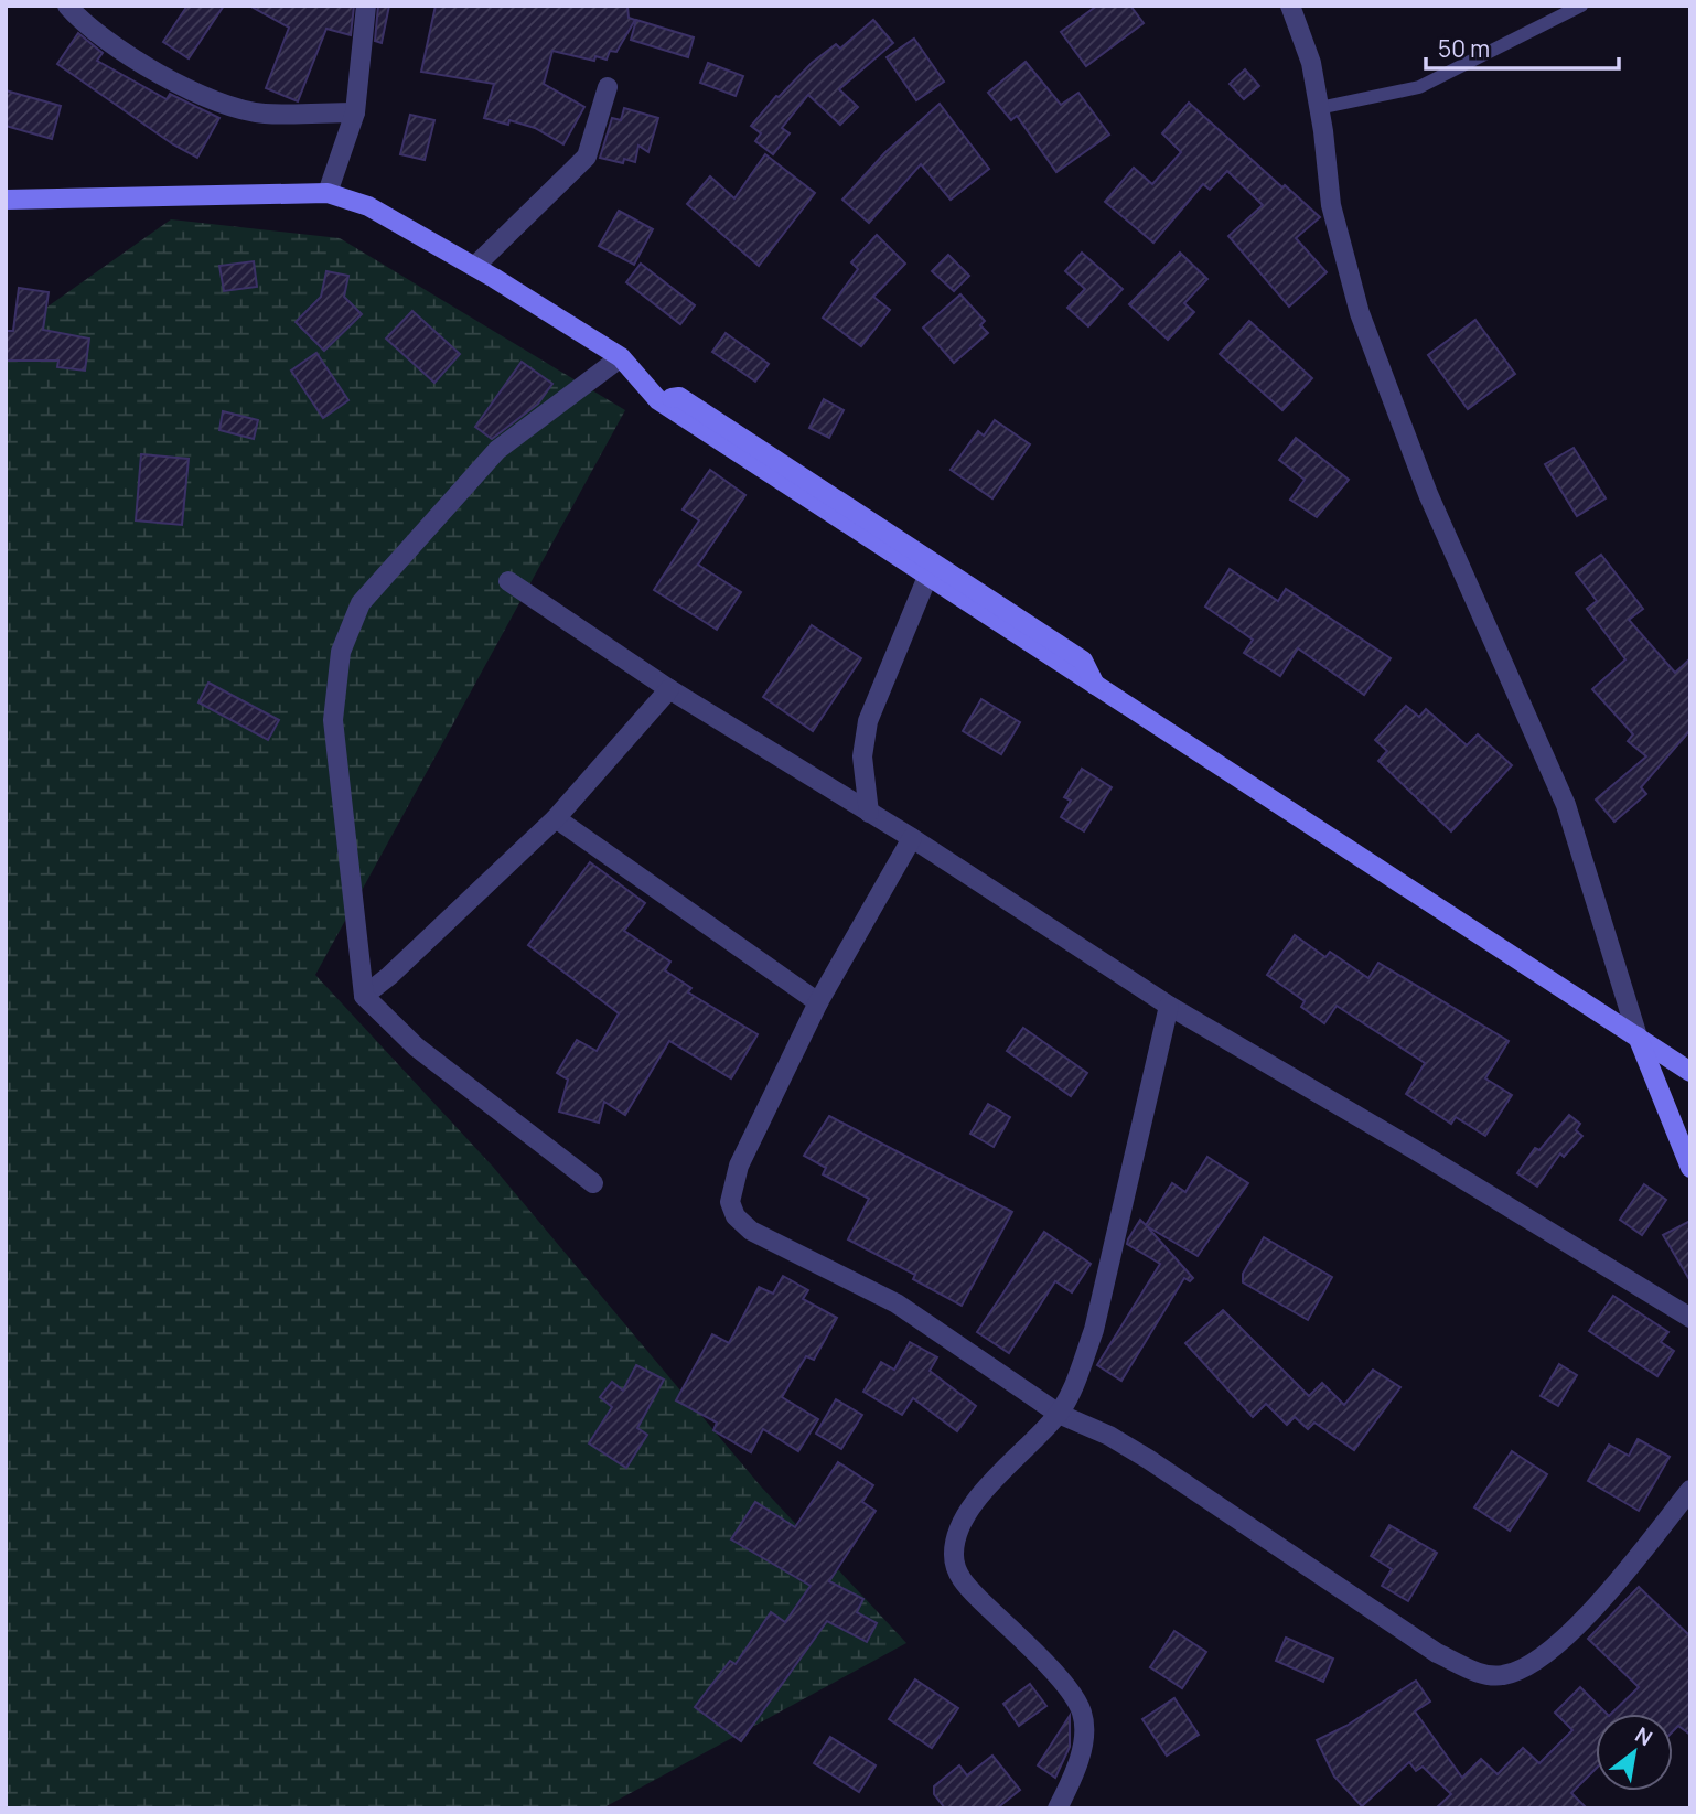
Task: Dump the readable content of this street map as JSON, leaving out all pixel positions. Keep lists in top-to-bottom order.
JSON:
{
  "scale_bar": "50 m",
  "north": "top right"
}
